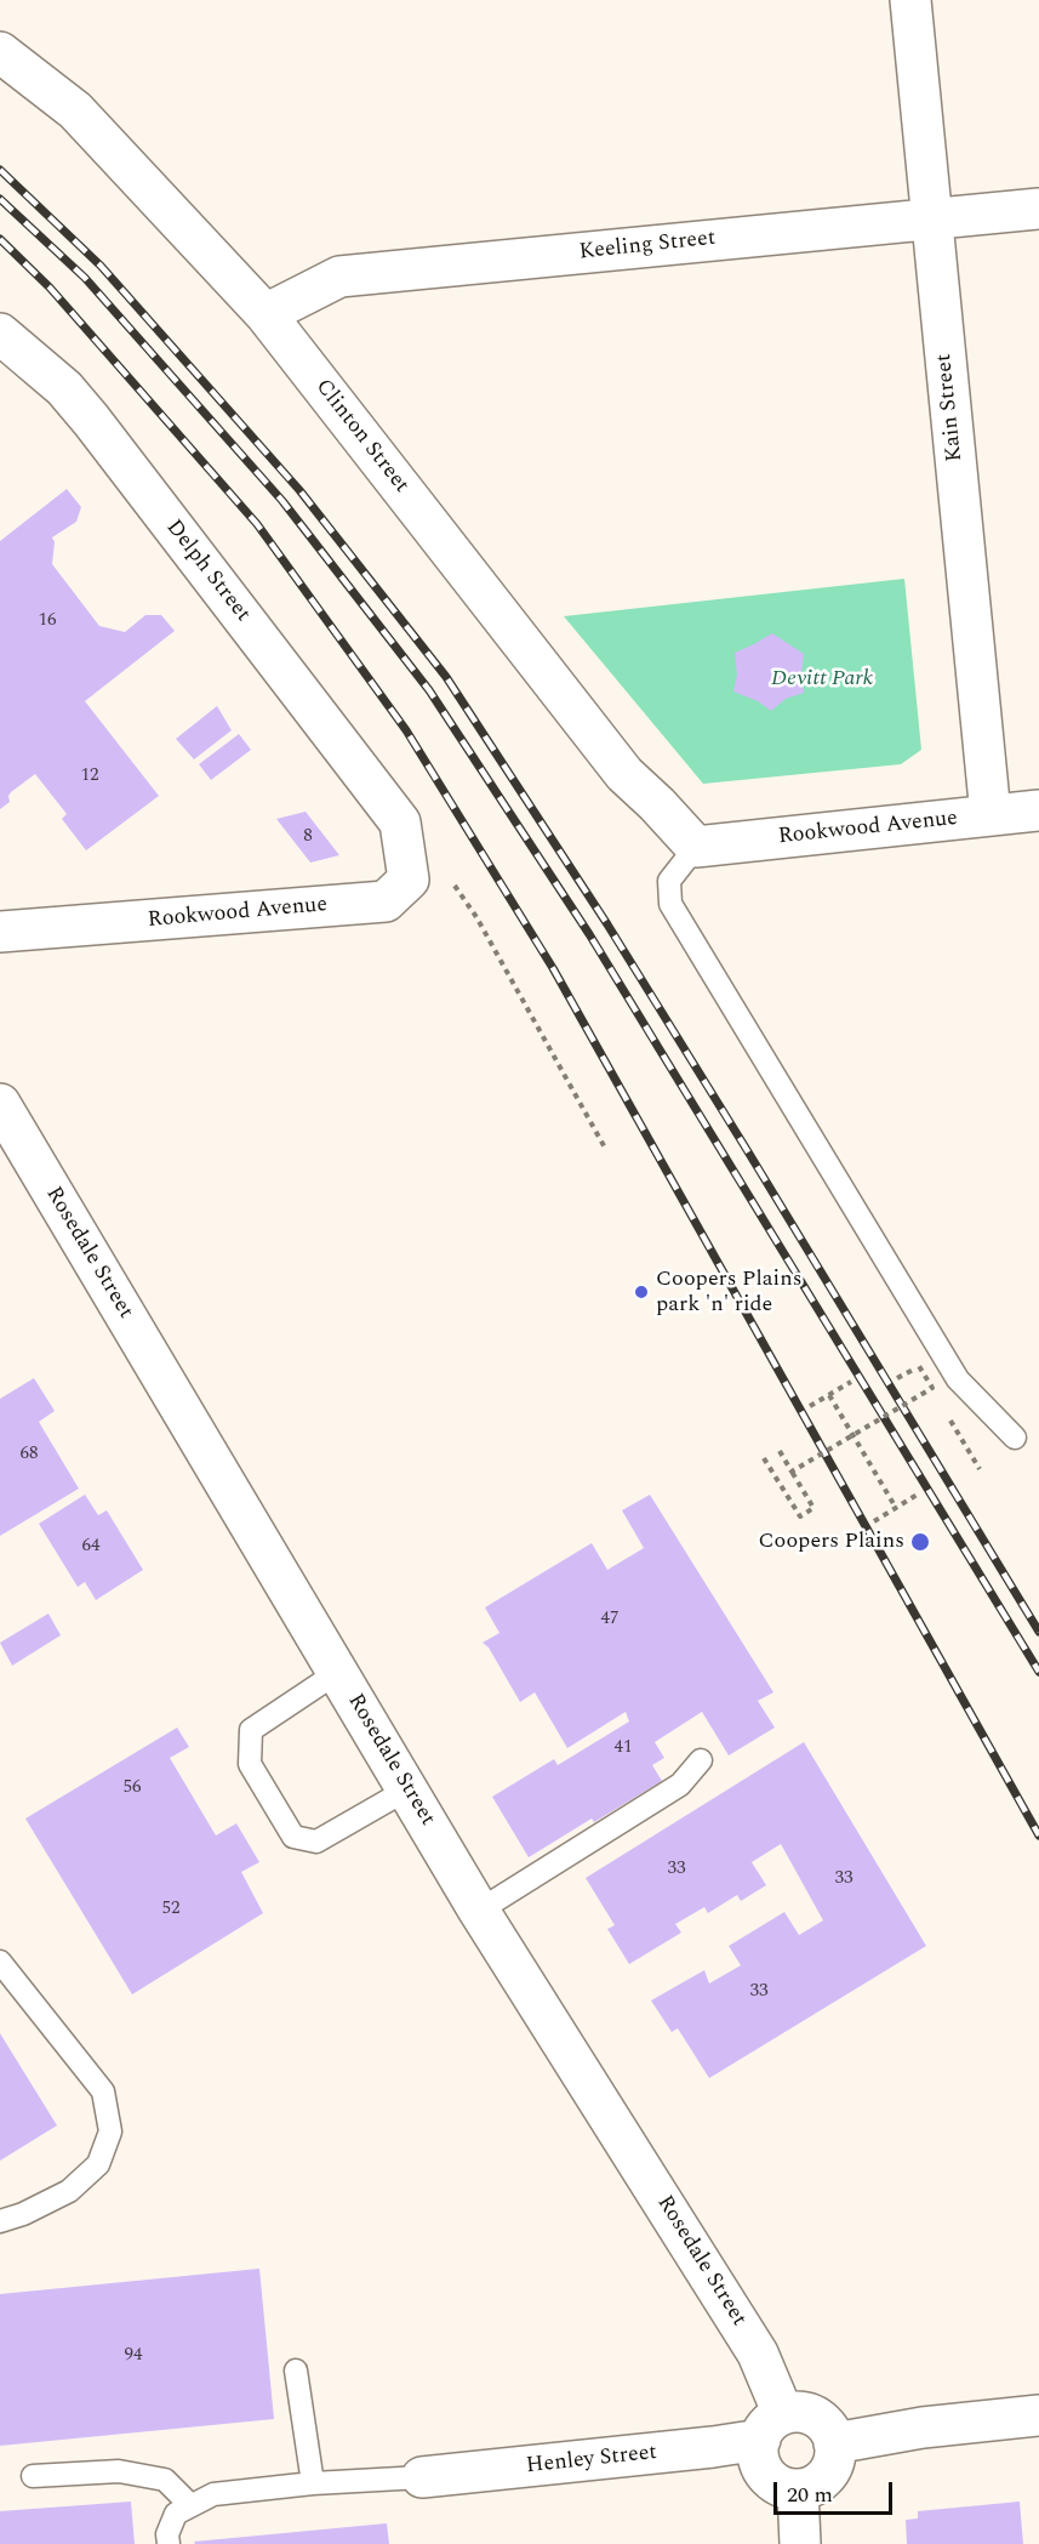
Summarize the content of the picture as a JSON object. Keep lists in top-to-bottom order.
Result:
{
  "streets": {
    "street": [
      "Keeling Street",
      "Kain Street",
      "Clinton Street",
      "Delph Street",
      "Rookwood Avenue",
      "Rosedale Street",
      "Henley Street"
    ]
  },
  "crossings": [
    ["Keeling Street", "Kain Street"],
    ["Keeling Street", "Clinton Street"],
    ["Kain Street", "Rookwood Avenue"],
    ["Clinton Street", "Rookwood Avenue"],
    ["Delph Street", "Rookwood Avenue"],
    ["Rosedale Street", "Henley Street"]
  ],
  "parks": ["Devitt Park"],
  "places": ["Coopers Plains park 'n' ride", "Coopers Plains"],
  "house_numbers": [
    "16",
    "12",
    "8",
    "68",
    "64",
    "47",
    "41",
    "56",
    "33",
    "33",
    "52",
    "33",
    "94"
  ],
  "scale_bar": "20 m"
}
